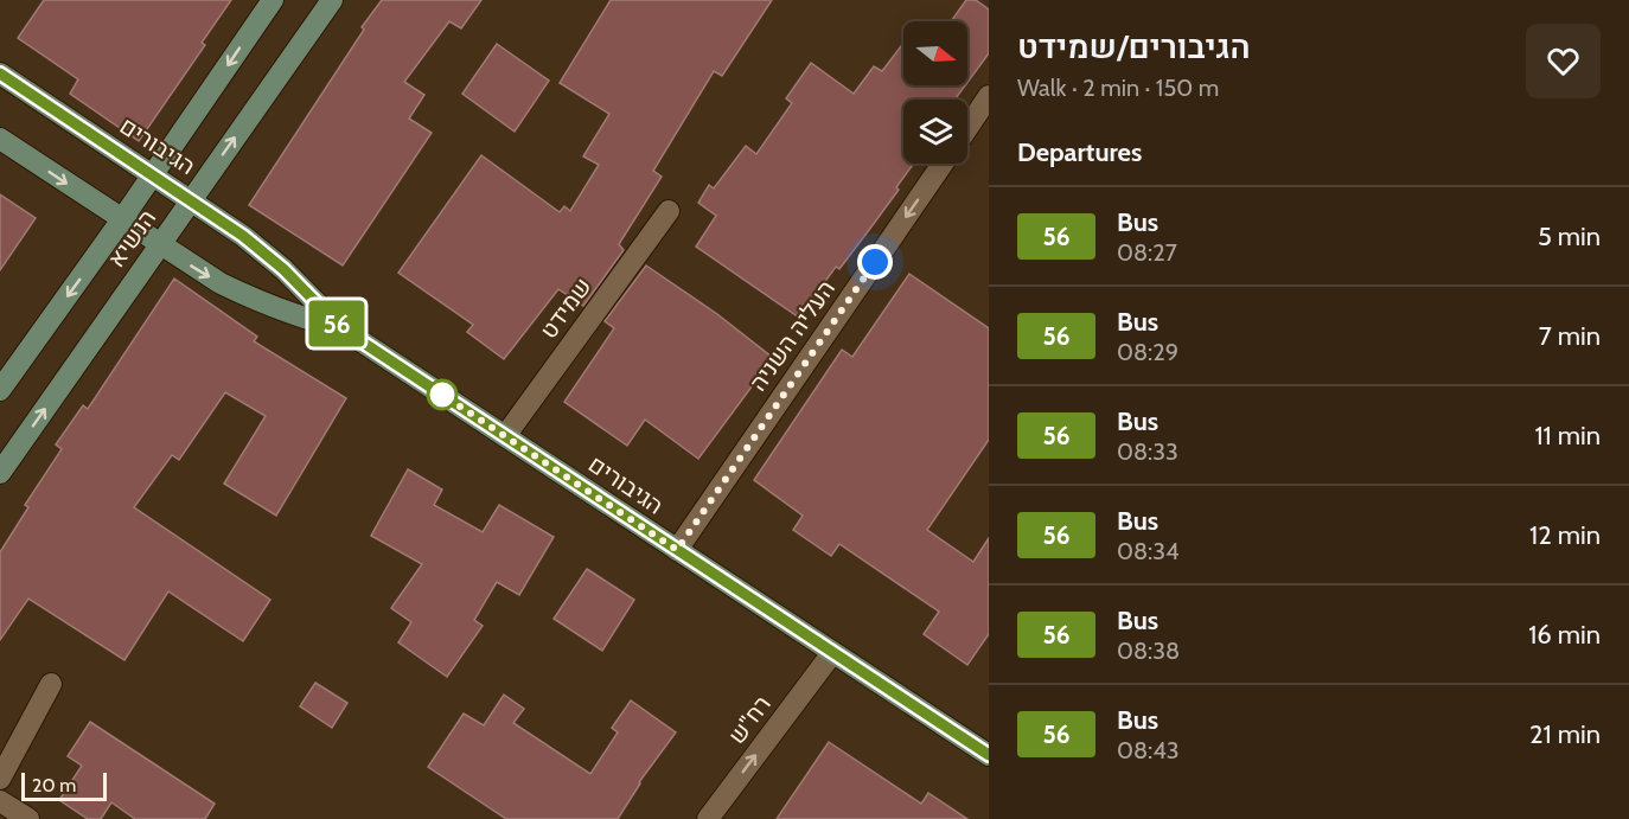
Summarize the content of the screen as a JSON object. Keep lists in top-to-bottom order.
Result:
{
  "streets": {
    "street": [
      "הגיבורים",
      "הנשיא",
      "שמידט",
      "העליה השניה",
      "רח\"ש"
    ]
  },
  "crossings": [
    ["הגיבורים", "הנשיא"],
    ["הגיבורים", "שמידט"],
    ["הגיבורים", "העליה השניה"],
    ["הגיבורים", "רח\"ש"]
  ],
  "one_way": ["העליה השניה", "רח\"ש"],
  "lines": ["bus line 56"],
  "scale_bar": "20 m",
  "north": "right",
  "page": {
    "on_map": "56",
    "heading": [
      ["הגיבורים/שמידט", "Walk · 2 min · 150 m"],
      "Departures"
    ],
    "list": [
      {
        "mark": "56",
        "name": "Bus",
        "note": "08:27",
        "value": "5 min"
      },
      {
        "mark": "56",
        "name": "Bus",
        "note": "08:29",
        "value": "7 min"
      },
      {
        "mark": "56",
        "name": "Bus",
        "note": "08:33",
        "value": "11 min"
      },
      {
        "mark": "56",
        "name": "Bus",
        "note": "08:34",
        "value": "12 min"
      },
      {
        "mark": "56",
        "name": "Bus",
        "note": "08:38",
        "value": "16 min"
      },
      {
        "mark": "56",
        "name": "Bus",
        "note": "08:43",
        "value": "21 min"
      }
    ],
    "scale": "20 m"
  }
}
